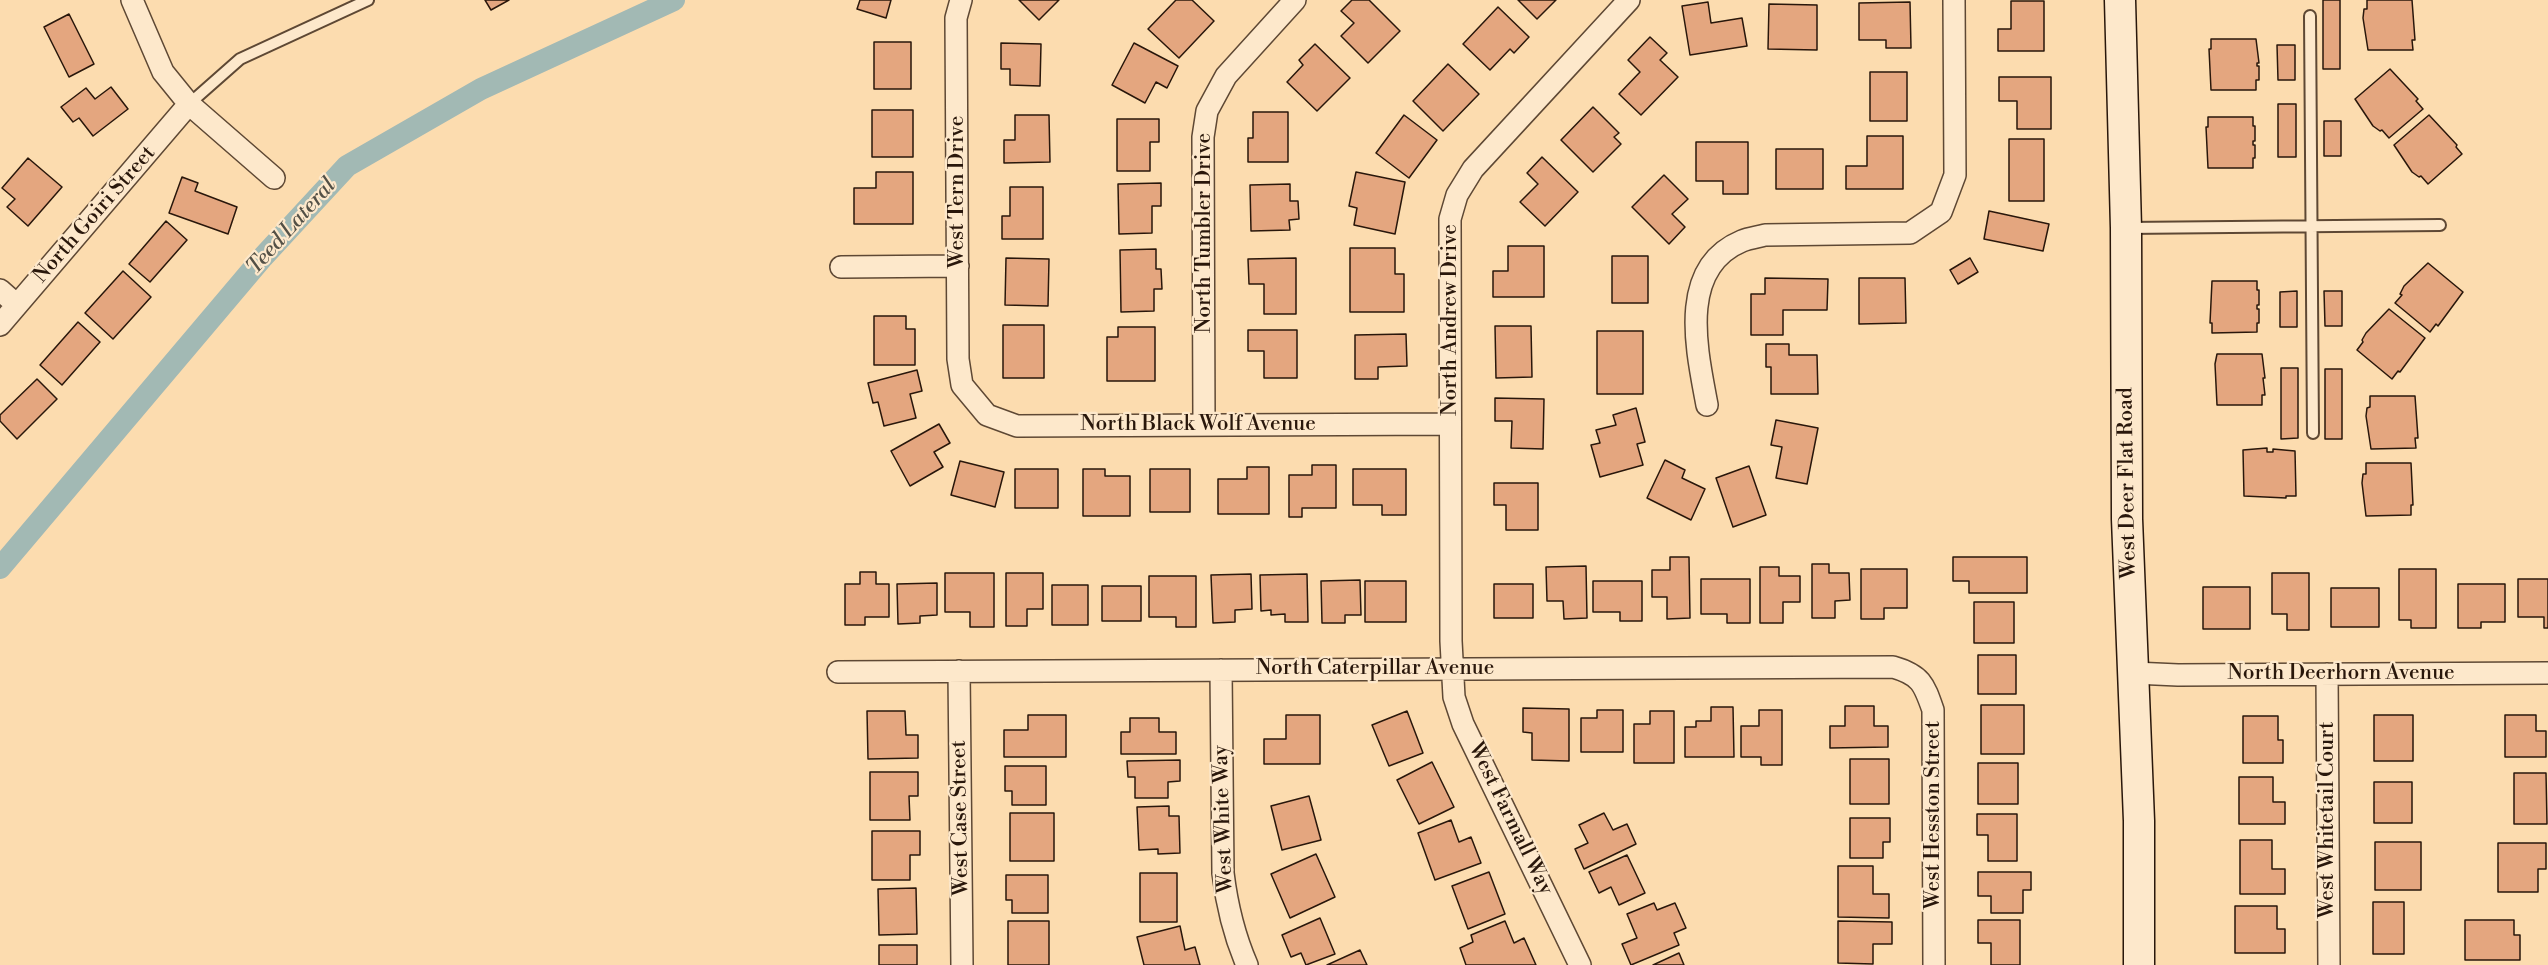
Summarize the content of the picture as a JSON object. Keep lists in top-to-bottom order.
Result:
{
  "streets": {
    "main road": ["West Deer Flat Road"],
    "street": [
      "West Tern Drive",
      "North Goiri Street",
      "North Tumbler Drive",
      "North Andrew Drive",
      "North Black Wolf Avenue",
      "North Caterpillar Avenue",
      "North Deerhorn Avenue",
      "West Hesston Street",
      "West Case Street",
      "West White Way",
      "West Farmall Way",
      "West Whitetail Court"
    ]
  },
  "crossings": [
    ["West Tern Drive", "North Black Wolf Avenue"],
    ["North Tumbler Drive", "North Black Wolf Avenue"],
    ["North Andrew Drive", "North Black Wolf Avenue"],
    ["North Andrew Drive", "North Caterpillar Avenue"],
    ["North Andrew Drive", "West Farmall Way"],
    ["West Deer Flat Road", "North Deerhorn Avenue"],
    ["North Caterpillar Avenue", "West Hesston Street"],
    ["North Caterpillar Avenue", "West Case Street"],
    ["North Caterpillar Avenue", "West White Way"],
    ["North Caterpillar Avenue", "West Farmall Way"],
    ["North Deerhorn Avenue", "West Whitetail Court"]
  ],
  "water": ["Teed Lateral"]
}
